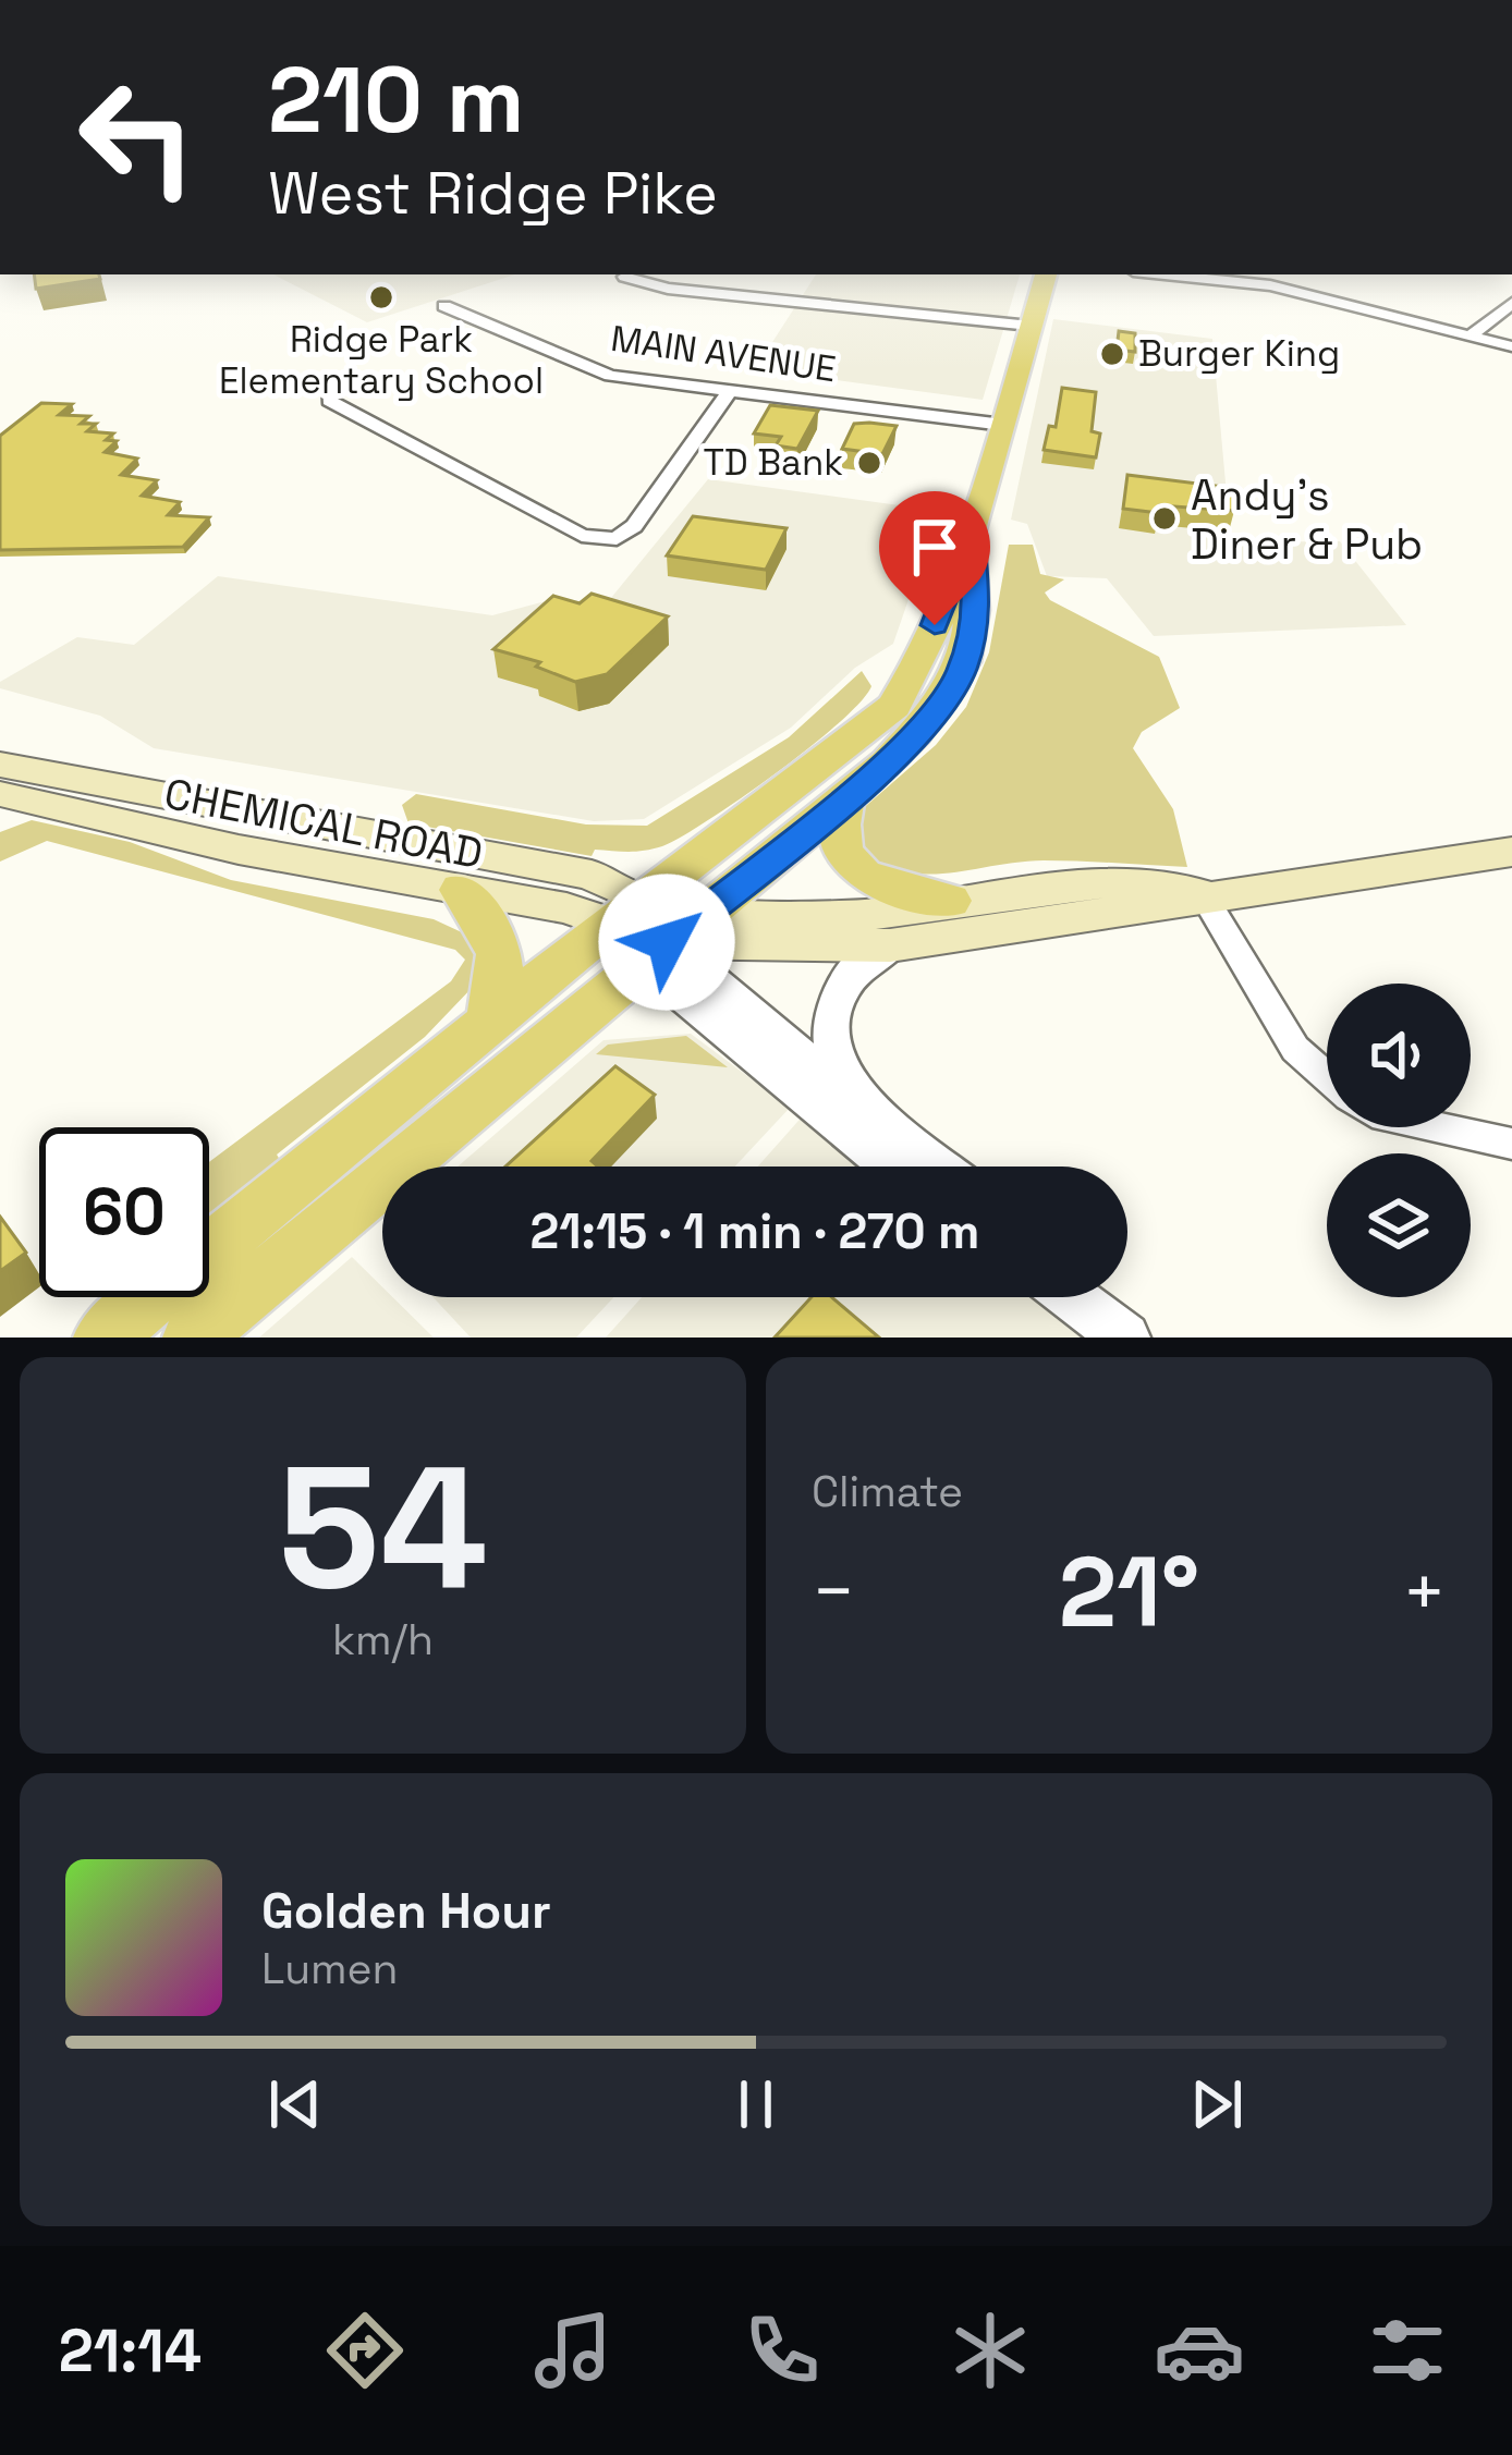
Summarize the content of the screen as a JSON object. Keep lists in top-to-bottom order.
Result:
{
  "streets": {
    "main road": ["CHEMICAL ROAD"],
    "street": ["MAIN AVENUE"]
  },
  "places": [
    "Ridge Park Elementary School",
    "Burger King",
    "TD Bank",
    "Andy's Diner & Pub"
  ],
  "page": {
    "turn": ["210 m", "West Ridge Pike"],
    "limit": "60",
    "trip": "21:15 · 1 min · 270 m",
    "tile": [
      ["54", "km/h"],
      "Climate"
    ],
    "heat": ["−", "21°", "+"],
    "song": ["Golden Hour", "Lumen"],
    "tabs": "21:14"
  }
}
